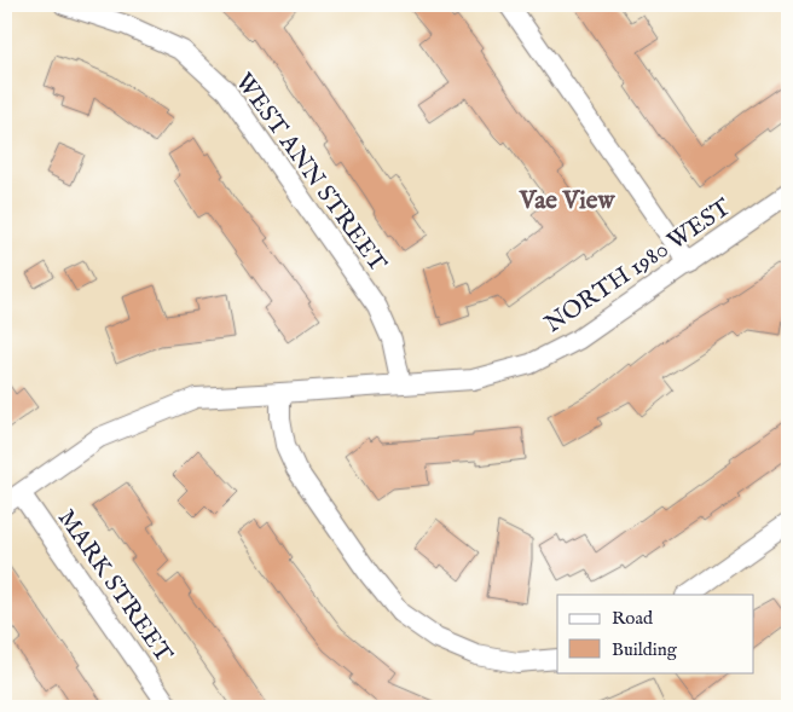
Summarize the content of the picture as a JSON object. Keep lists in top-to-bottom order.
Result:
{
  "streets": {
    "street": ["WEST ANN STREET", "NORTH 1980 WEST", "MARK STREET"]
  },
  "crossings": [
    ["WEST ANN STREET", "NORTH 1980 WEST"],
    ["NORTH 1980 WEST", "MARK STREET"]
  ],
  "districts": ["Vae View"],
  "legend": ["Road", "Building"]
}
